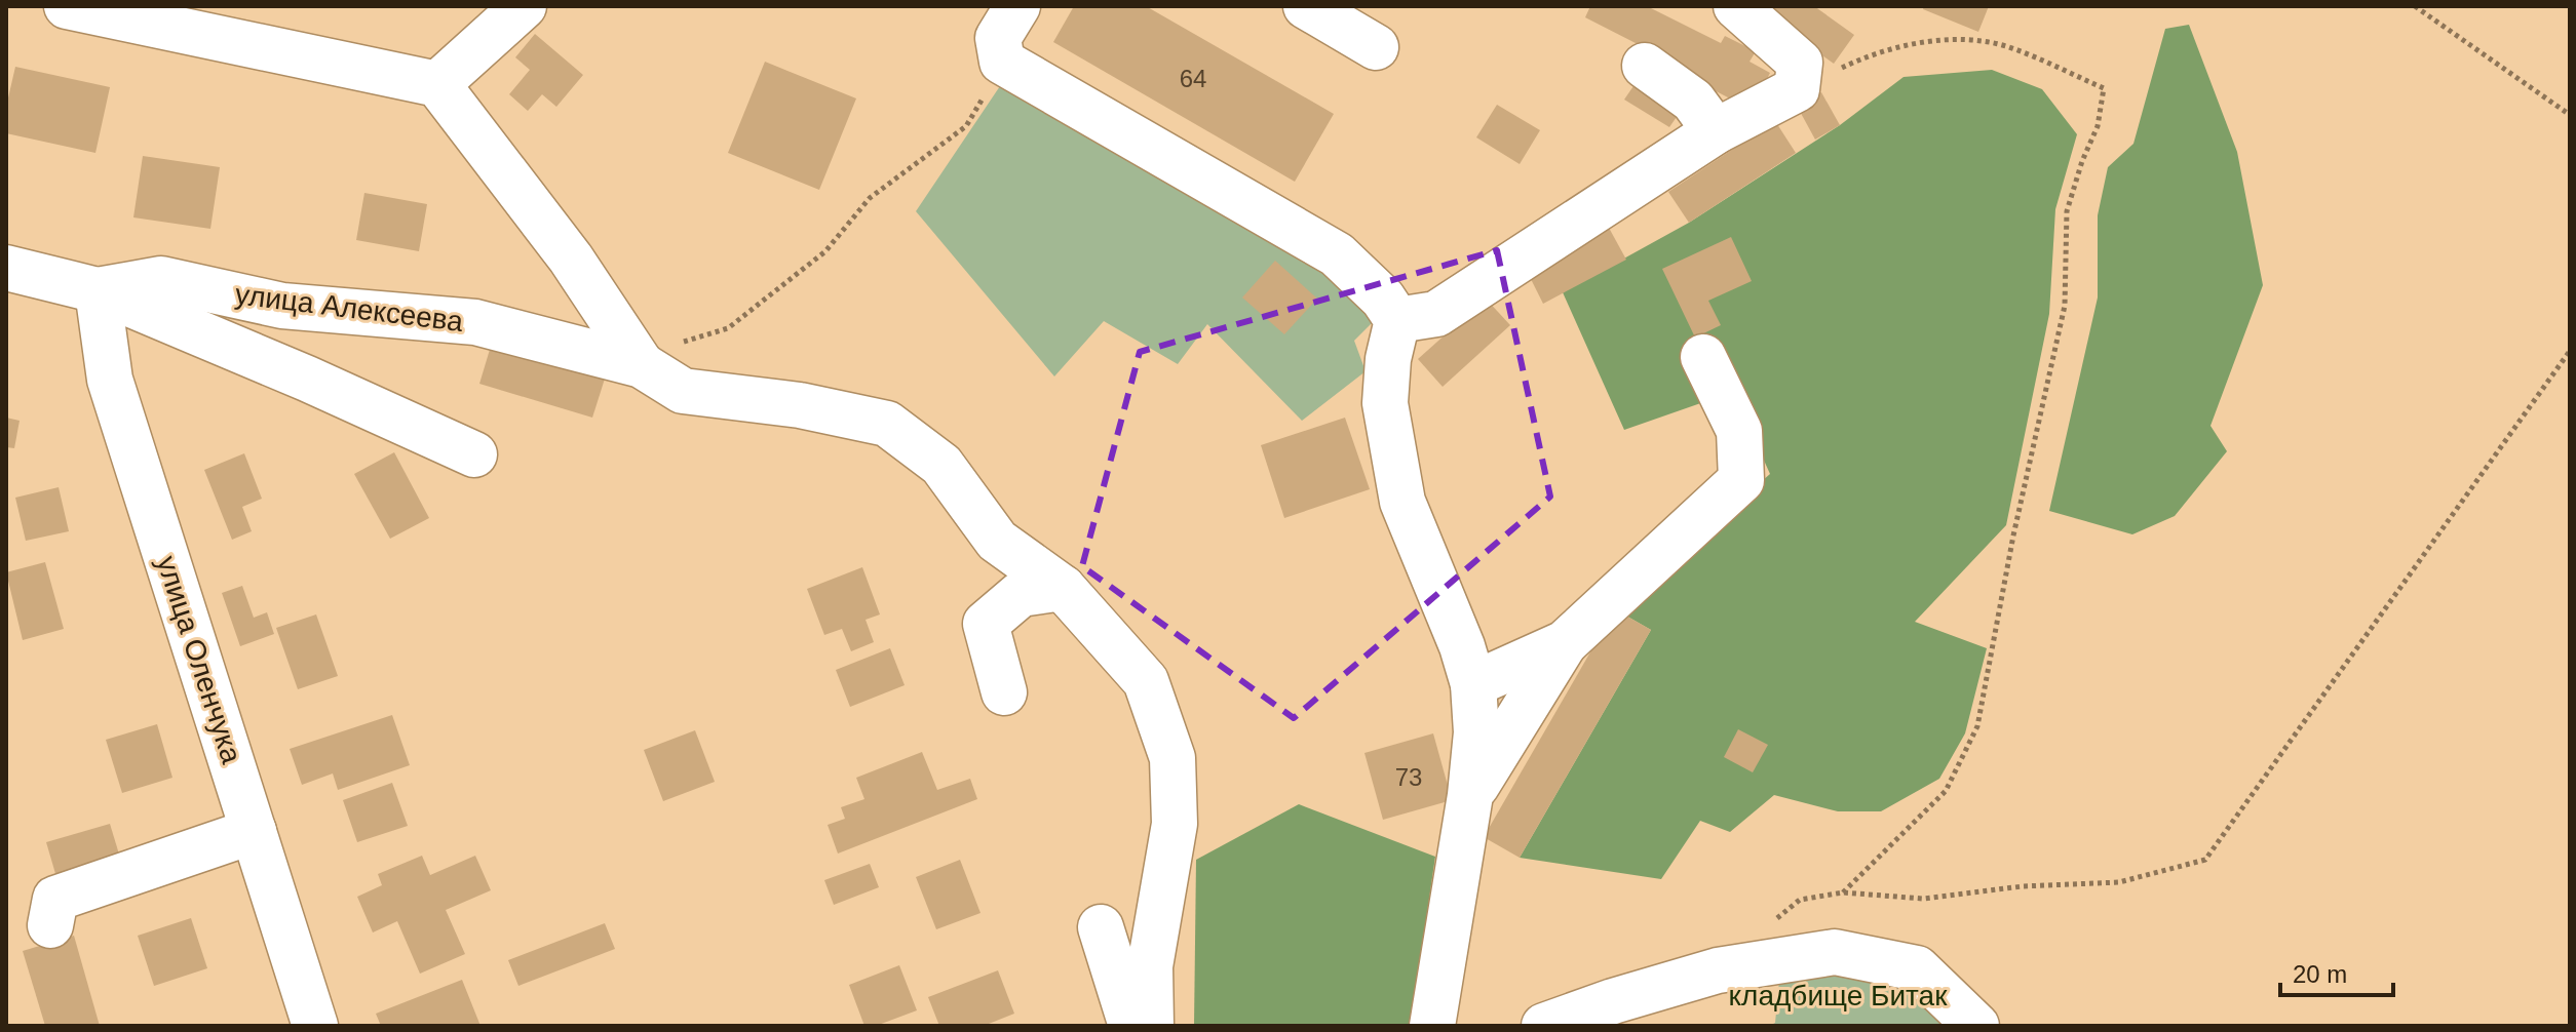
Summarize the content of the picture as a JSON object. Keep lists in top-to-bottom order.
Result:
{
  "streets": {
    "street": ["улица Алексеева", "улица Оленчука"]
  },
  "crossings": [
    ["улица Алексеева", "улица Оленчука"]
  ],
  "parks": ["кладбище Битак"],
  "house_numbers": ["64", "73"],
  "scale_bar": "20 m"
}
